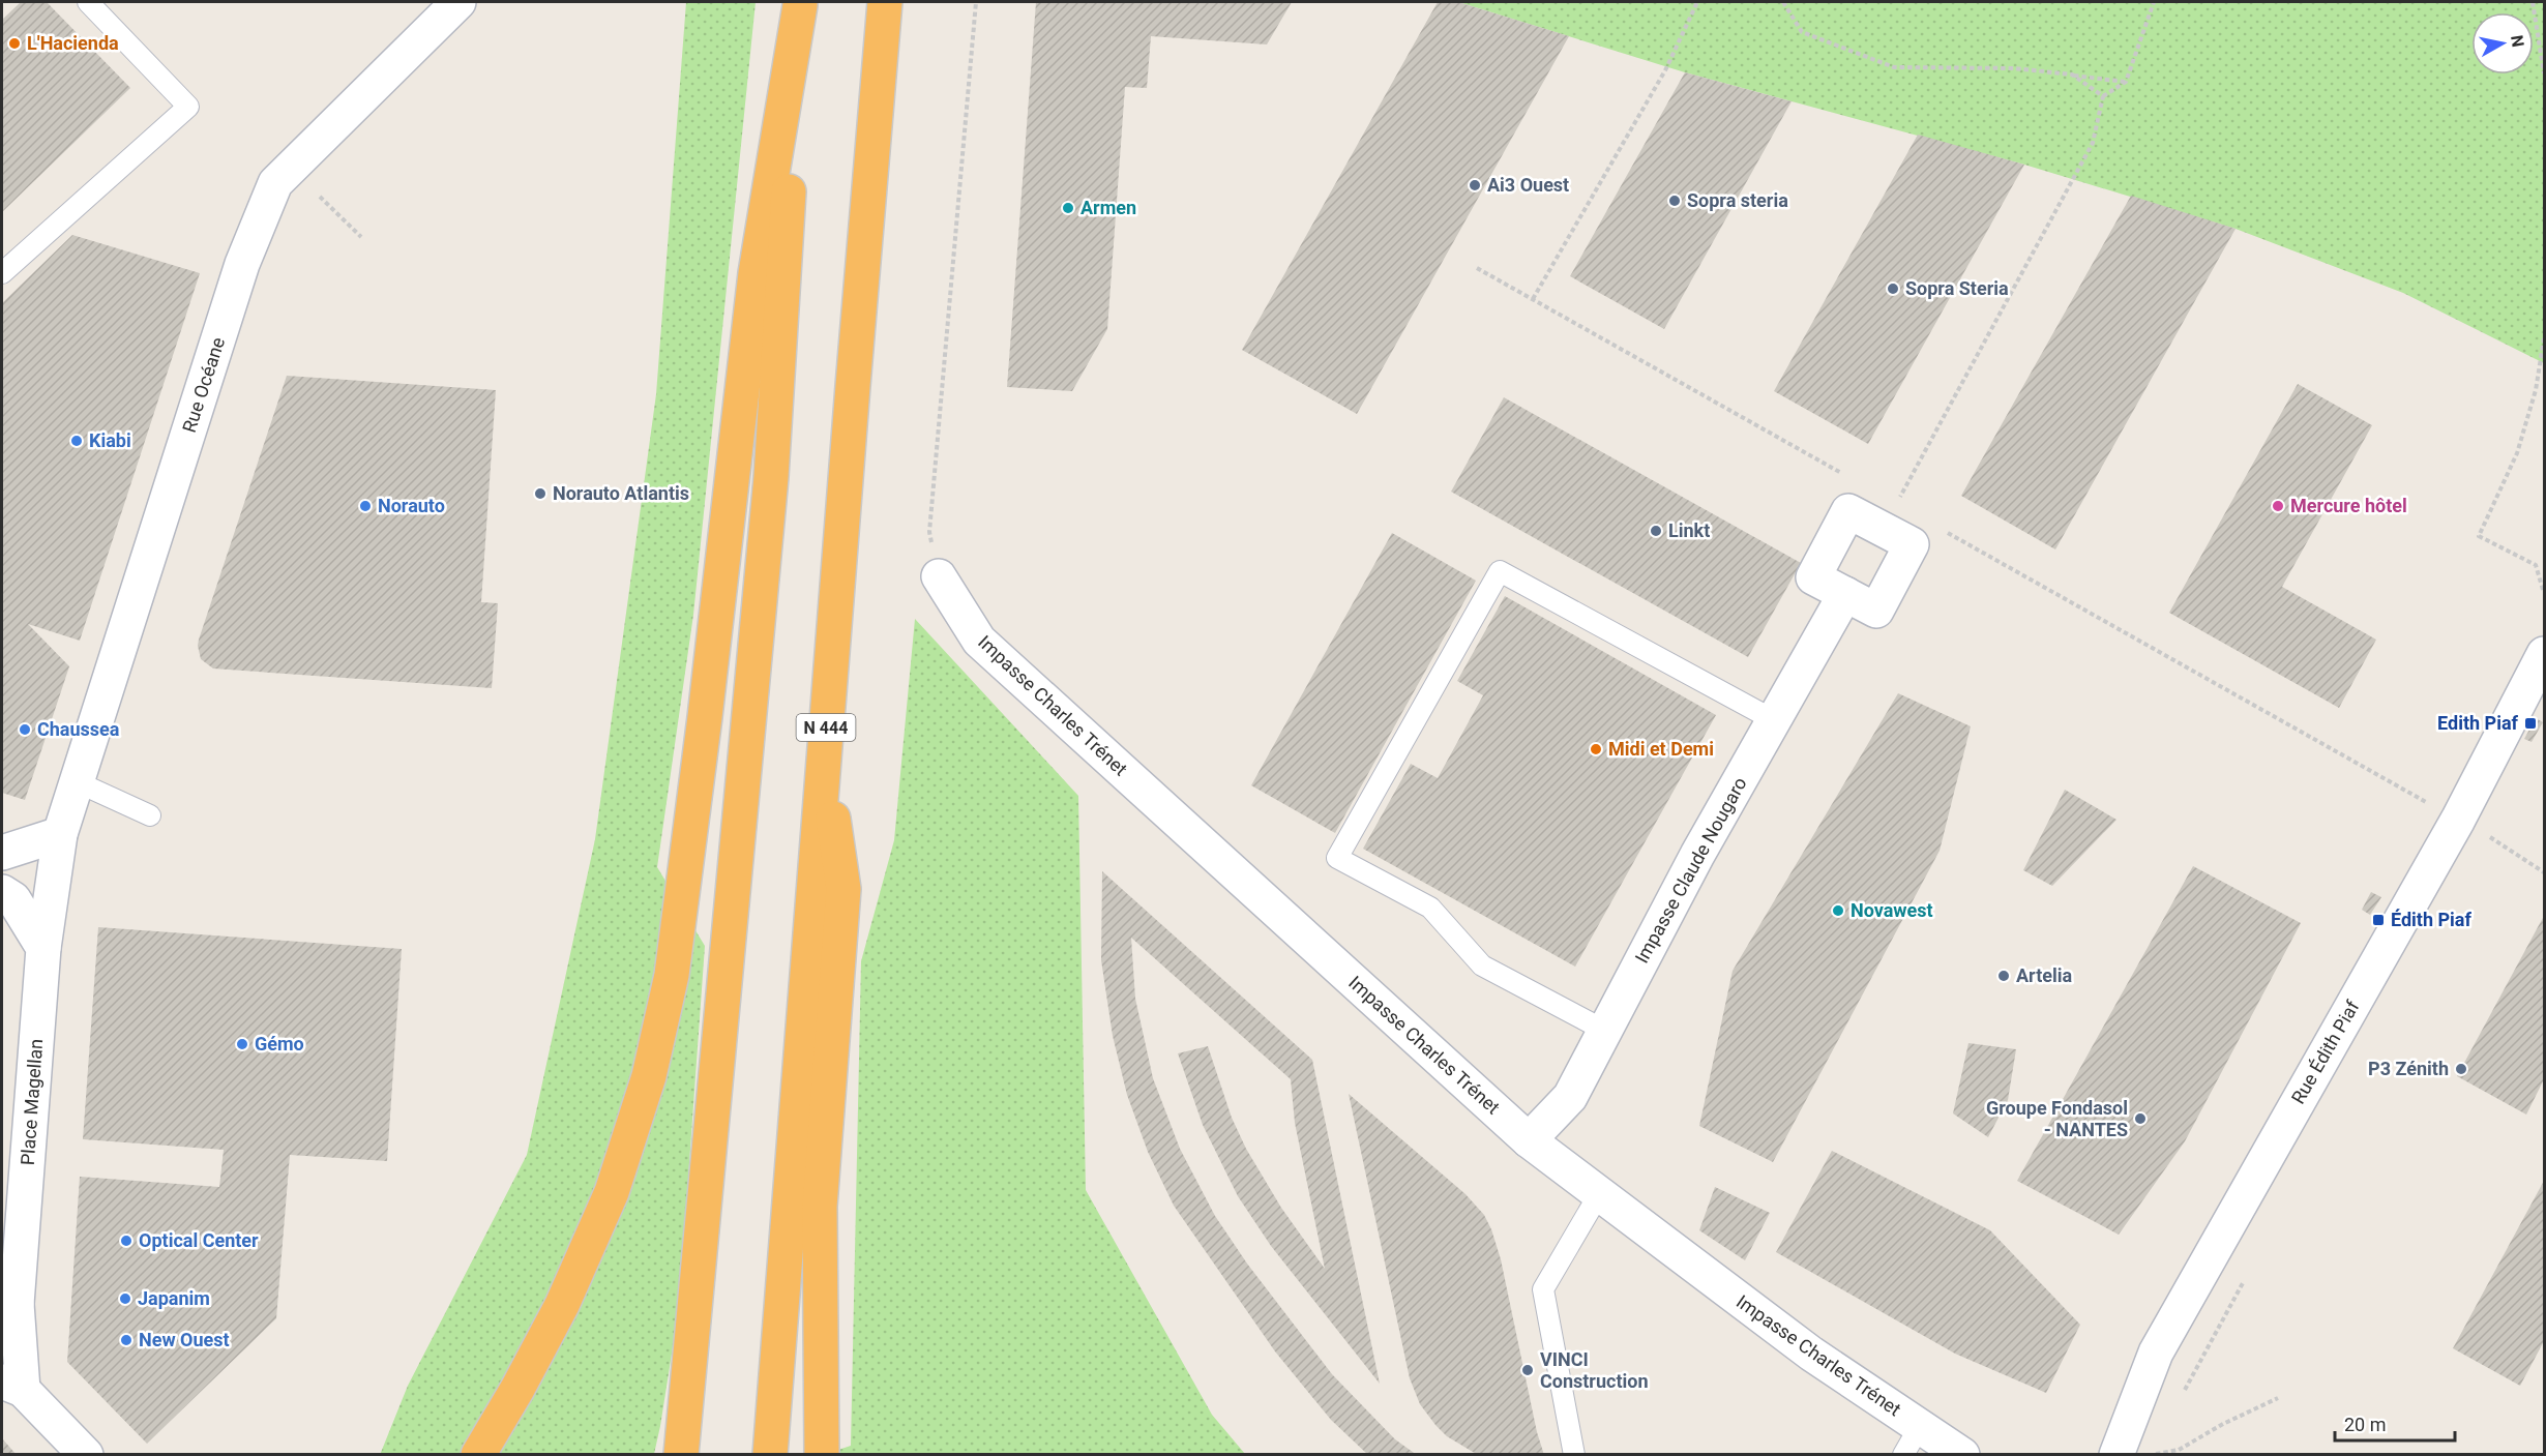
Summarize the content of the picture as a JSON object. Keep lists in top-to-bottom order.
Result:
{
  "streets": {
    "highway": ["N 444"],
    "street": [
      "Rue Océane",
      "Impasse Charles Trénet",
      "Impasse Claude Nougaro",
      "Rue Édith Piaf",
      "Place Magellan"
    ]
  },
  "crossings": [
    ["Rue Océane", "Place Magellan"],
    ["Impasse Charles Trénet", "Impasse Claude Nougaro"]
  ],
  "places": {
    "other": [
      "L'Hacienda",
      "Ai3 Ouest",
      "Sopra steria",
      "Armen",
      "Sopra Steria",
      "Kiabi",
      "Norauto Atlantis",
      "Norauto",
      "Mercure hôtel",
      "Linkt",
      "Chaussea",
      "Midi et Demi",
      "Novawest",
      "Artelia",
      "Gémo",
      "P3 Zénith",
      "Groupe Fondasol - NANTES",
      "Optical Center",
      "Japanim",
      "New Ouest",
      "VINCI Construction"
    ],
    "transit": ["Edith Piaf", "Édith Piaf"]
  },
  "scale_bar": "20 m",
  "north": "right"
}
